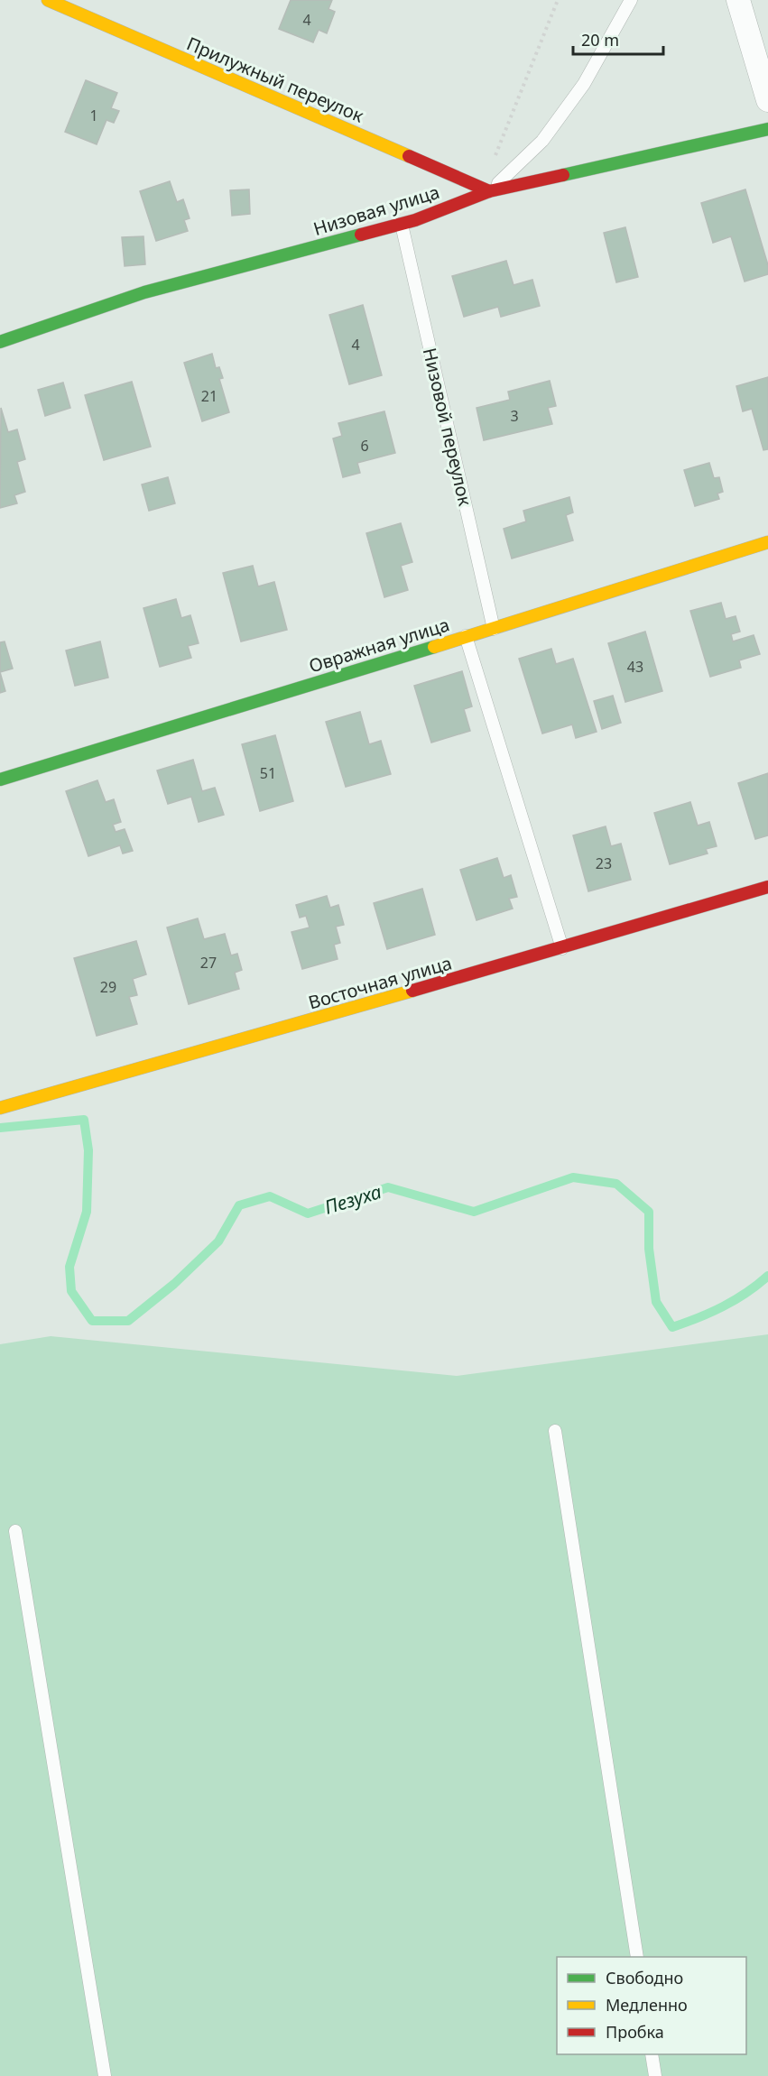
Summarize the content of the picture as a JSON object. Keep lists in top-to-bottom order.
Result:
{
  "streets": {
    "street": [
      "Прилужный переулок",
      "Низовая улица",
      "Овражная улица",
      "Восточная улица"
    ],
    "lane": ["Низовой переулок"]
  },
  "crossings": [
    ["Прилужный переулок", "Низовая улица"],
    ["Низовая улица", "Низовой переулок"],
    ["Низовой переулок", "Овражная улица"]
  ],
  "water": ["Пезуха"],
  "house_numbers": [
    "4",
    "1",
    "4",
    "21",
    "3",
    "6",
    "43",
    "51",
    "23",
    "27",
    "29"
  ],
  "legend": ["Свободно", "Медленно", "Пробка"],
  "scale_bar": "20 m"
}
